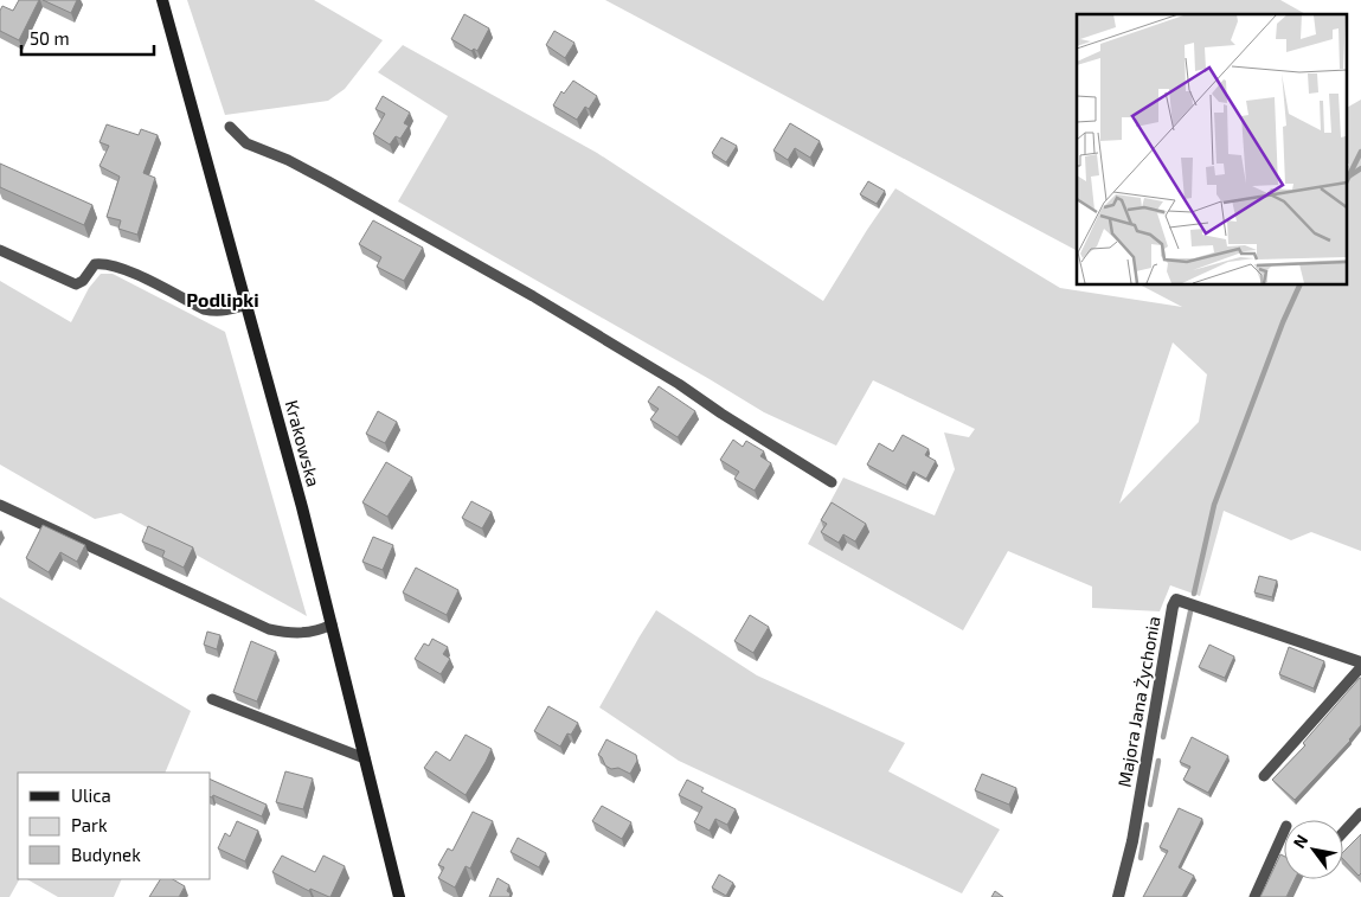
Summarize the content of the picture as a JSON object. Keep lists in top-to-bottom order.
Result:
{
  "streets": {
    "main road": ["Krakowska"],
    "street": ["Majora Jana Żychonia"]
  },
  "districts": ["Podlipki"],
  "legend": ["Ulica", "Park", "Budynek"],
  "scale_bar": "50 m",
  "north": "top left"
}
